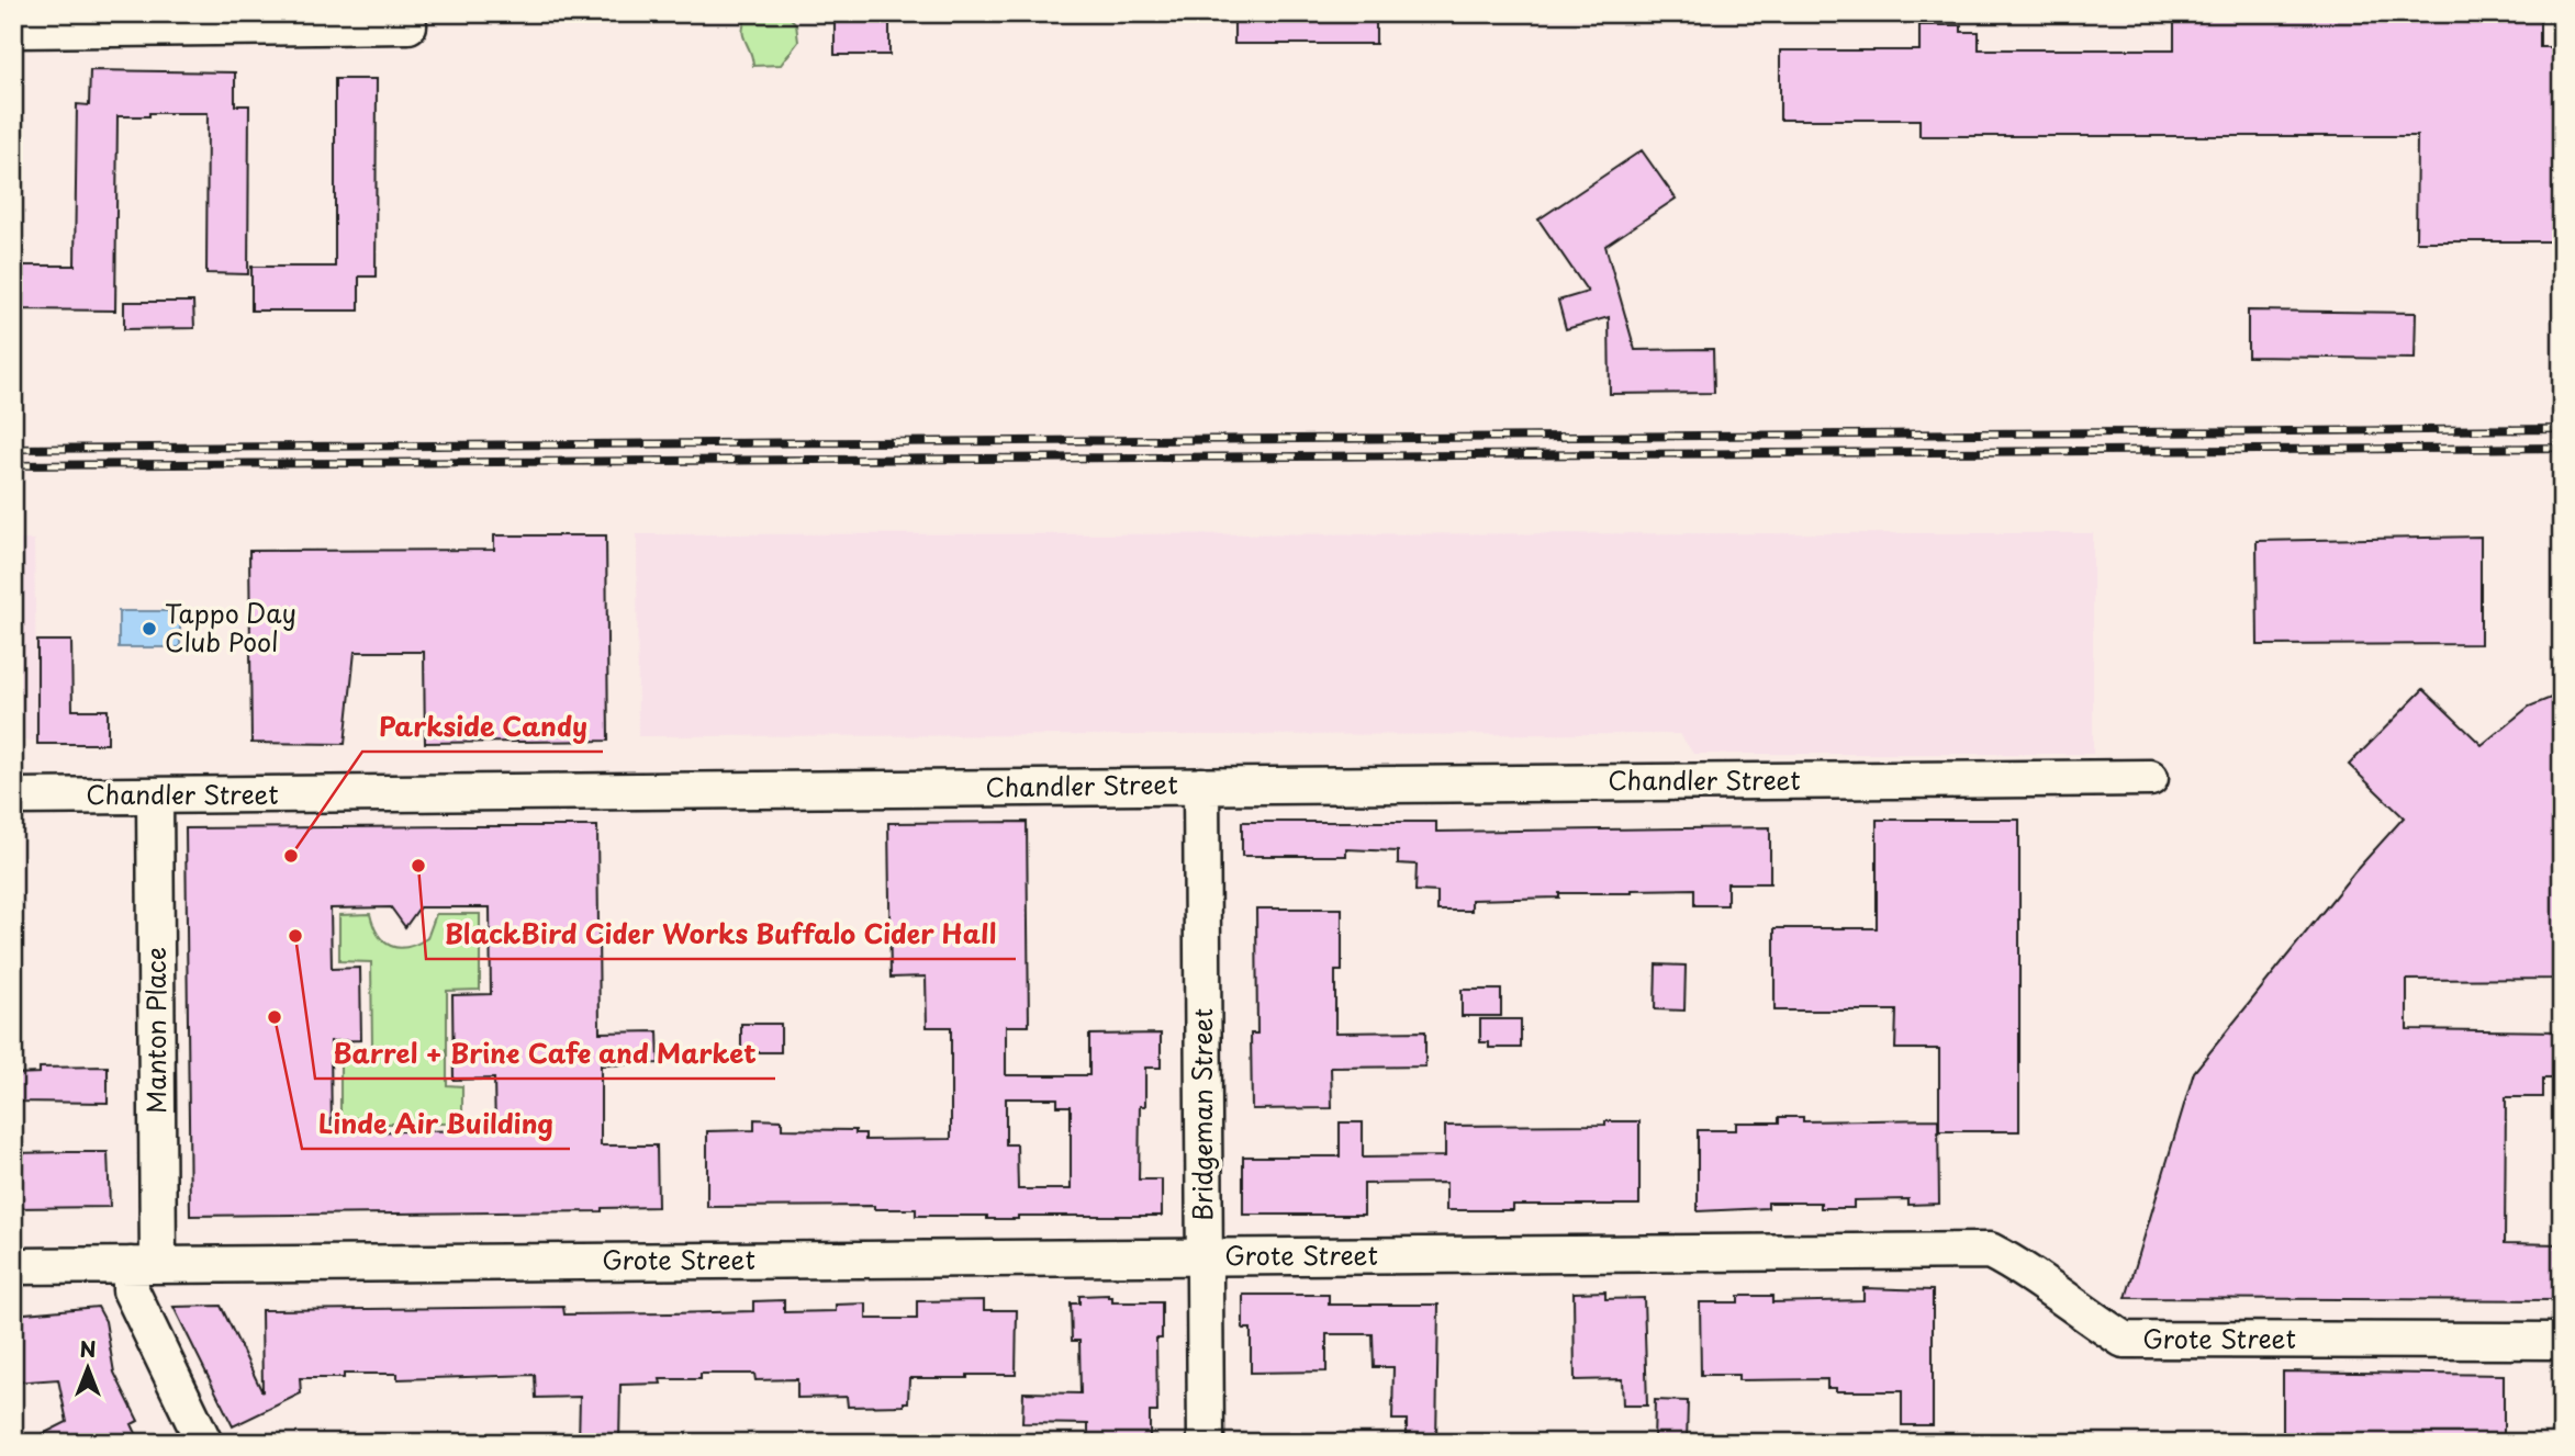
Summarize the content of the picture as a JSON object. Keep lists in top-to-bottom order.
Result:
{
  "streets": {
    "street": [
      "Chandler Street",
      "Manton Place",
      "Bridgeman Street",
      "Grote Street"
    ]
  },
  "crossings": [
    ["Chandler Street", "Manton Place"],
    ["Chandler Street", "Bridgeman Street"],
    ["Manton Place", "Grote Street"],
    ["Bridgeman Street", "Grote Street"]
  ],
  "places": [
    "Tappo Day Club Pool",
    "Parkside Candy",
    "BlackBird Cider Works Buffalo Cider Hall",
    "Barrel + Brine Cafe and Market",
    "Linde Air Building"
  ],
  "north": "top"
}
